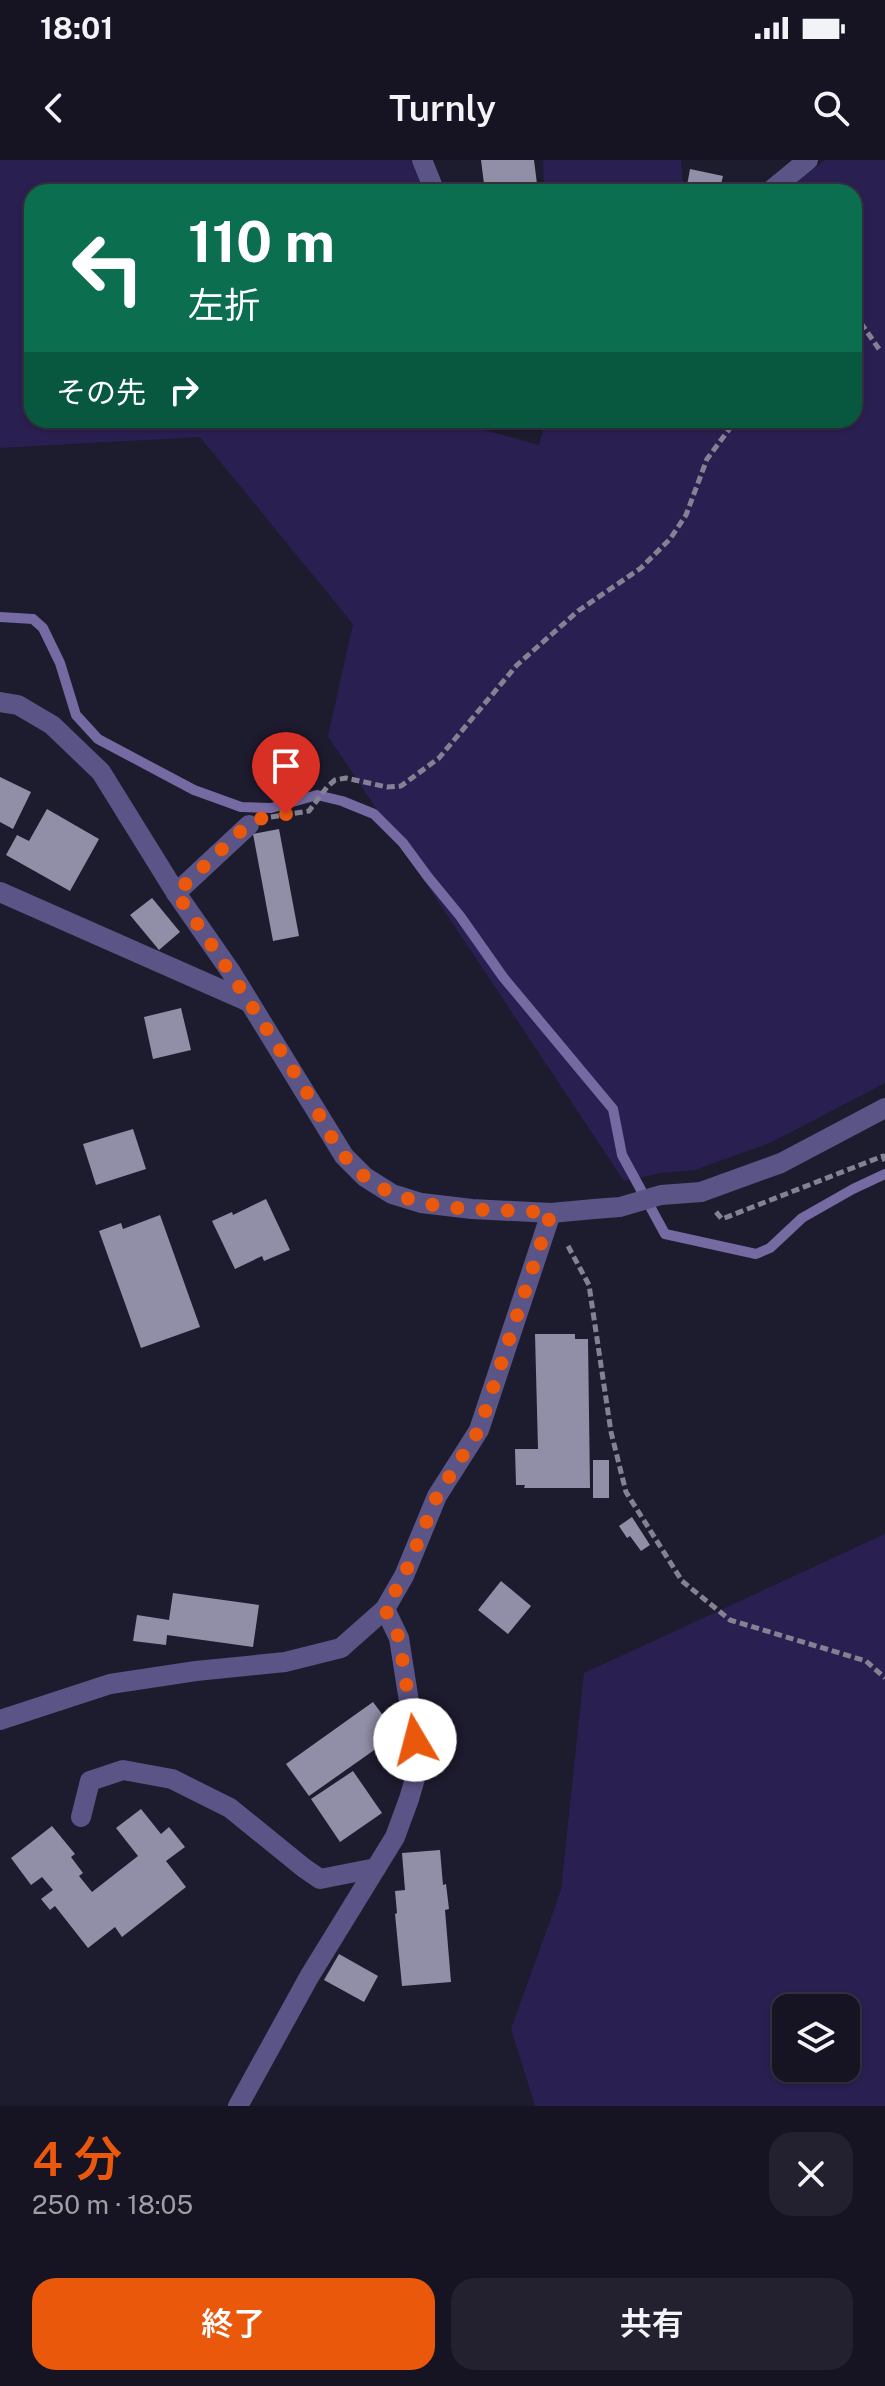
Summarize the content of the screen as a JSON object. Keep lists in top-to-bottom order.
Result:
{
  "page": {
    "status": "18:01",
    "header": "Turnly",
    "turn": ["110 m", "左折"],
    "then": "その先",
    "heading": ["4 分", "250 m · 18:05"],
    "buttons": ["終了", "共有"]
  }
}
